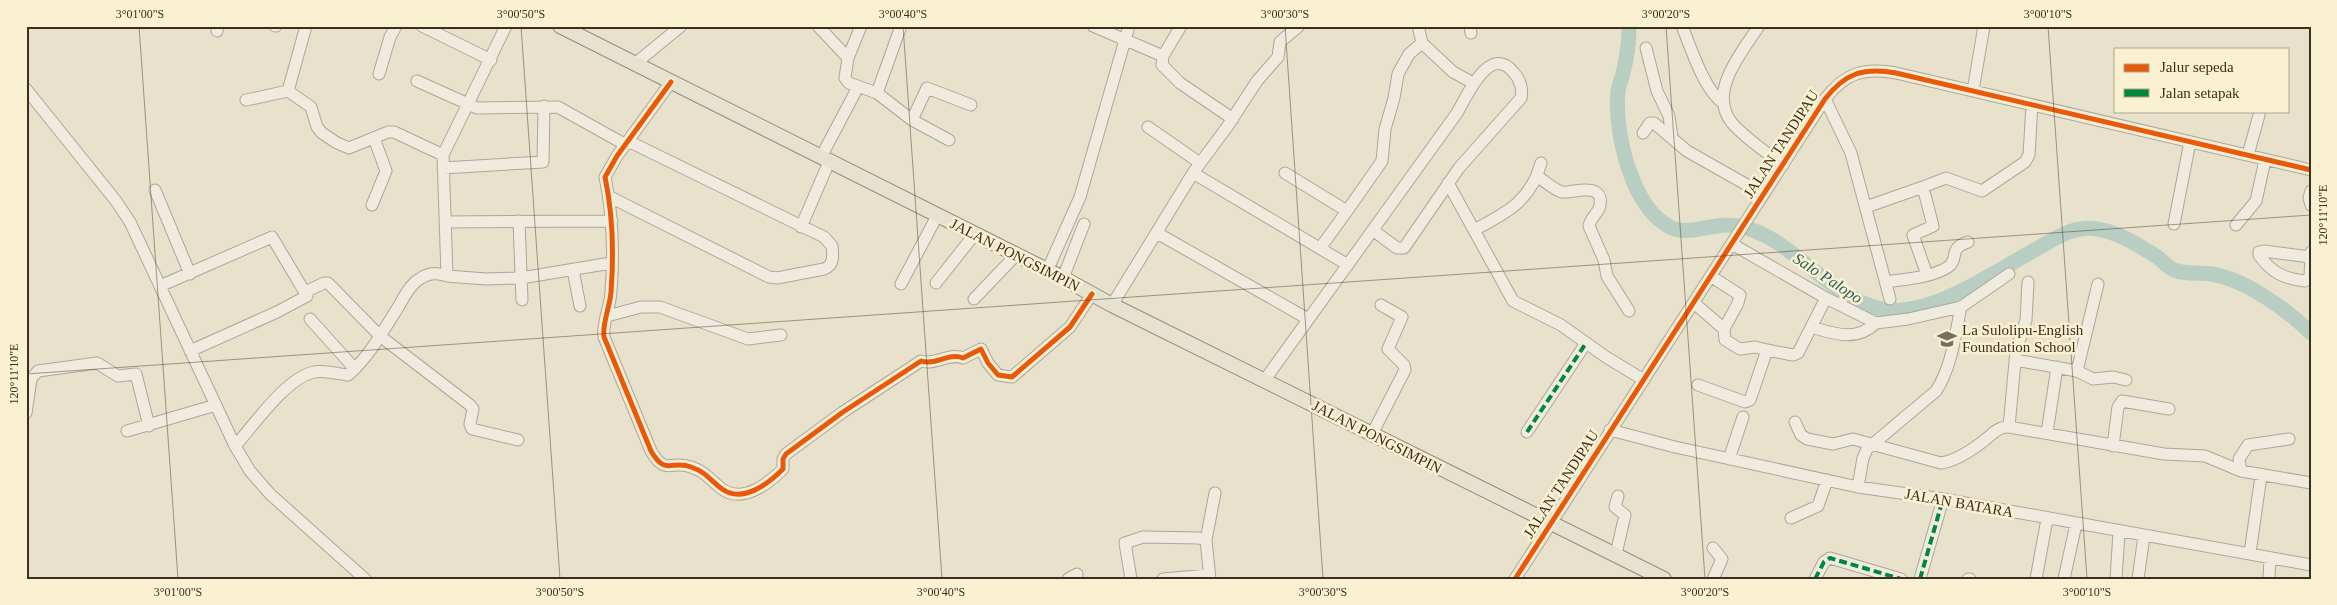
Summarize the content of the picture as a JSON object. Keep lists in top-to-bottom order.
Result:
{
  "streets": {
    "main road": ["JALAN PONGSIMPIN"],
    "street": ["JALAN TANDIPAU", "JALAN BATARA"]
  },
  "crossings": [
    ["JALAN TANDIPAU", "JALAN PONGSIMPIN"],
    ["JALAN TANDIPAU", "JALAN BATARA"]
  ],
  "water": ["Salo Palopo"],
  "places": {
    "school or university": ["La Sulolipu-English Foundation School"]
  },
  "legend": ["Jalur sepeda", "Jalan setapak"],
  "coordinates": [
    "3°01'00\"S",
    "3°00'50\"S",
    "3°00'40\"S",
    "3°00'30\"S",
    "3°00'20\"S",
    "3°00'10\"S",
    "120°11'10\"E"
  ]
}
